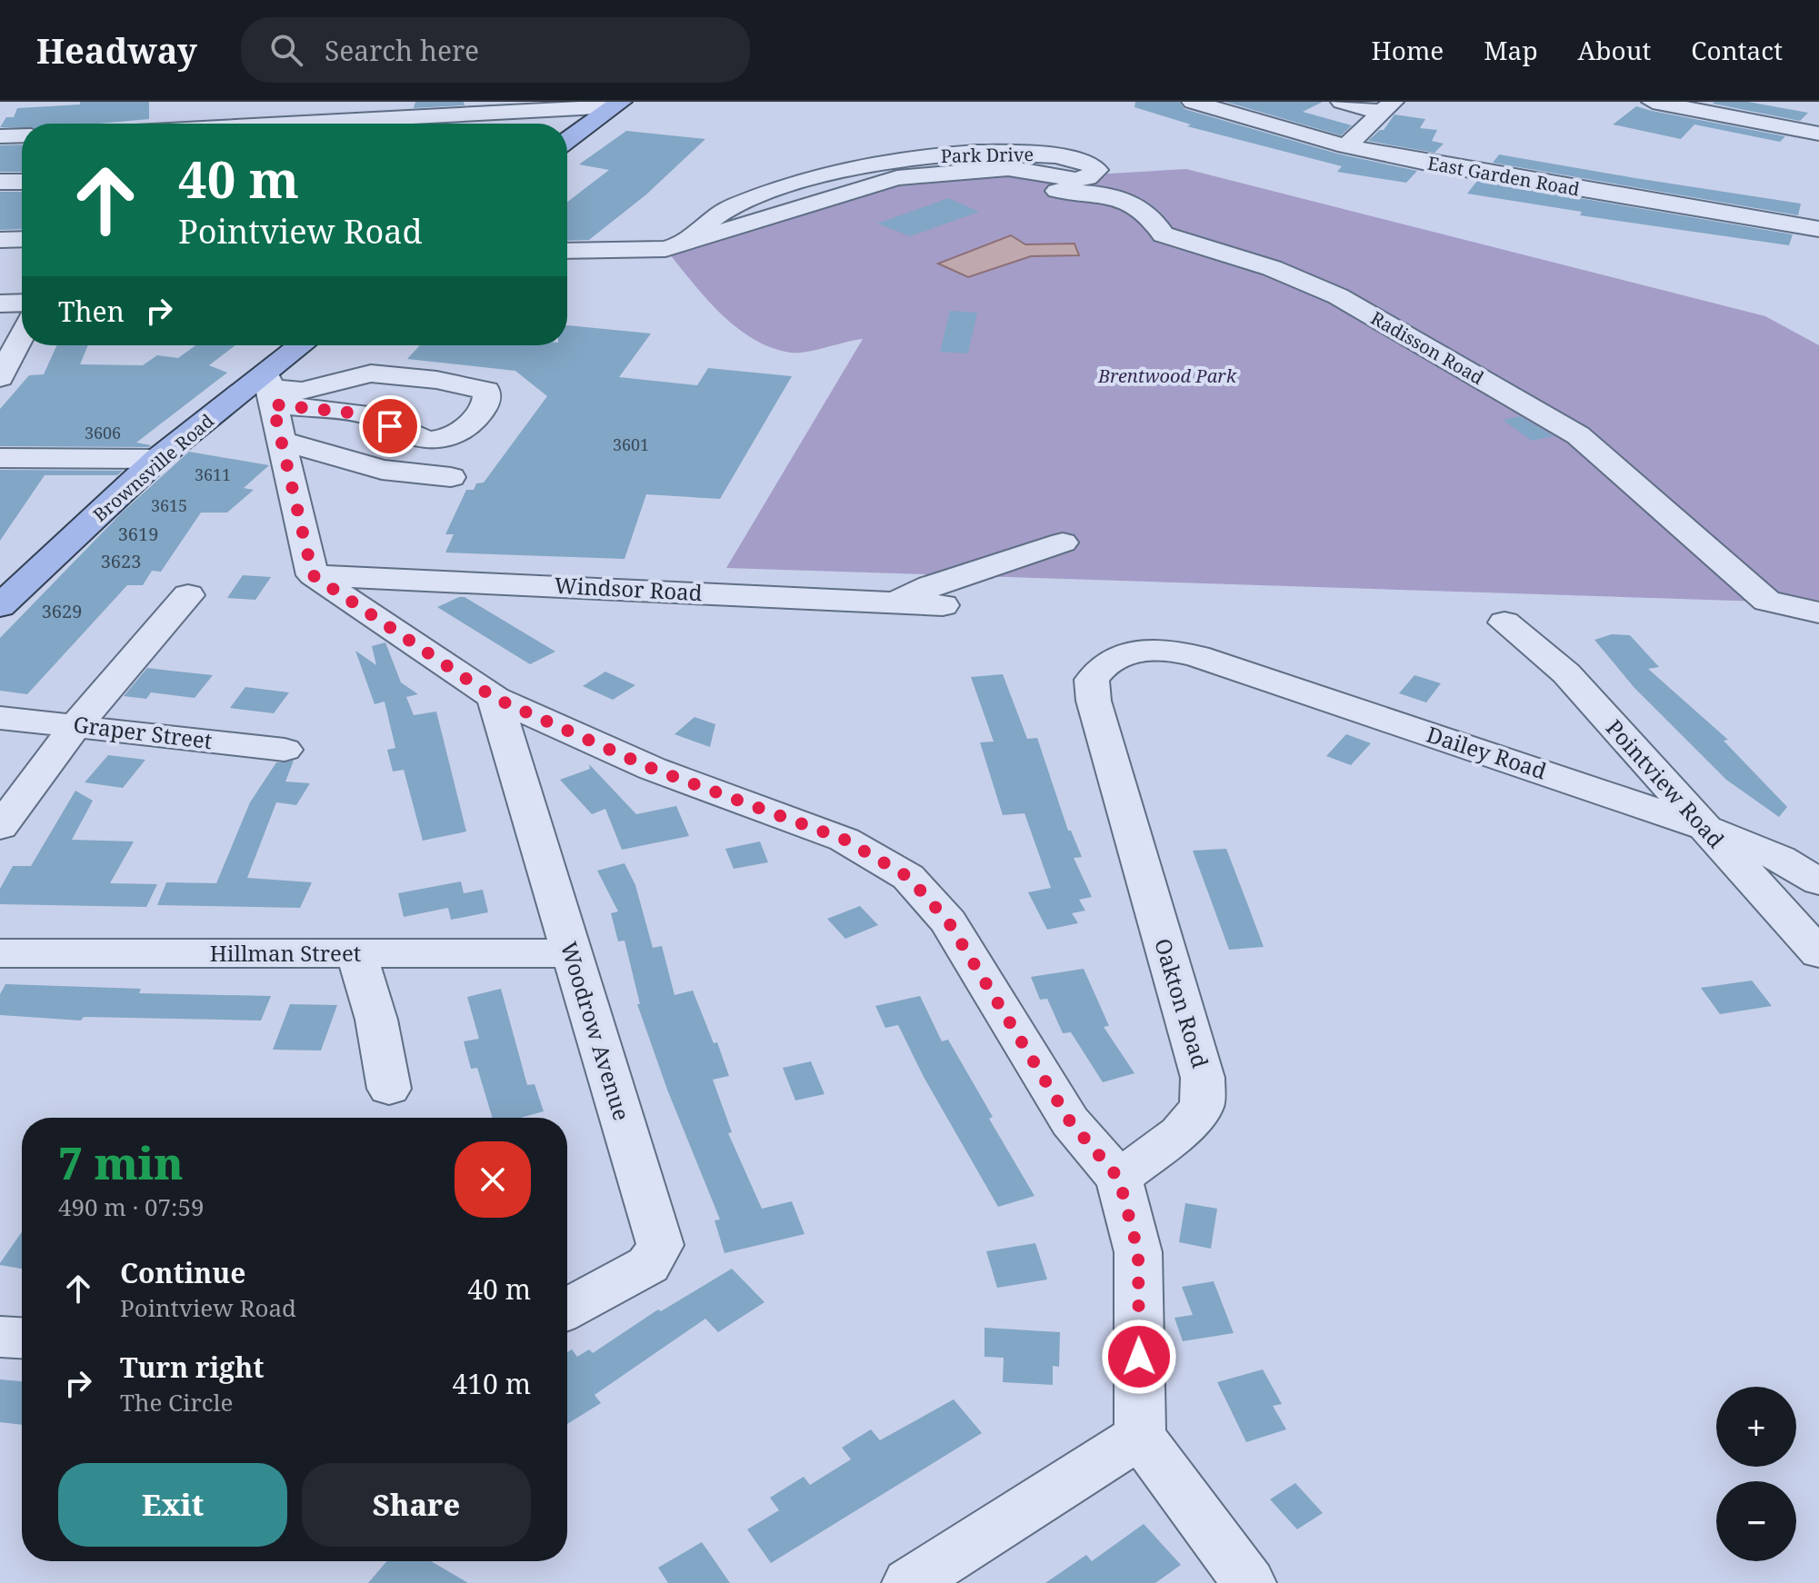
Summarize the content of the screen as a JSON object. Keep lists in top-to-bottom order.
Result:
{
  "streets": {
    "main road": ["Brownsville Road"],
    "street": [
      "Park Drive",
      "East Garden Road",
      "Radisson Road",
      "Windsor Road",
      "Graper Street",
      "Dailey Road",
      "Pointview Road",
      "Hillman Street",
      "Oakton Road",
      "Woodrow Avenue"
    ]
  },
  "crossings": [
    ["Park Drive", "Radisson Road"],
    ["Dailey Road", "Pointview Road"],
    ["Dailey Road", "Oakton Road"],
    ["Hillman Street", "Woodrow Avenue"]
  ],
  "parks": ["Brentwood Park"],
  "house_numbers": [
    "3606",
    "3601",
    "3611",
    "3615",
    "3619",
    "3623",
    "3629"
  ],
  "page": {
    "header": "Headway",
    "search": "Search here",
    "nav": [
      "Home",
      "Map",
      "About",
      "Contact"
    ],
    "turn": ["40 m", "Pointview Road"],
    "then": "Then",
    "heading": ["7 min", "490 m · 07:59"],
    "list": [
      {
        "name": "Continue",
        "note": "Pointview Road",
        "value": "40 m"
      },
      {
        "name": "Turn right",
        "note": "The Circle",
        "value": "410 m"
      }
    ],
    "map_buttons": ["+", "−"],
    "buttons": ["Exit", "Share"]
  }
}
